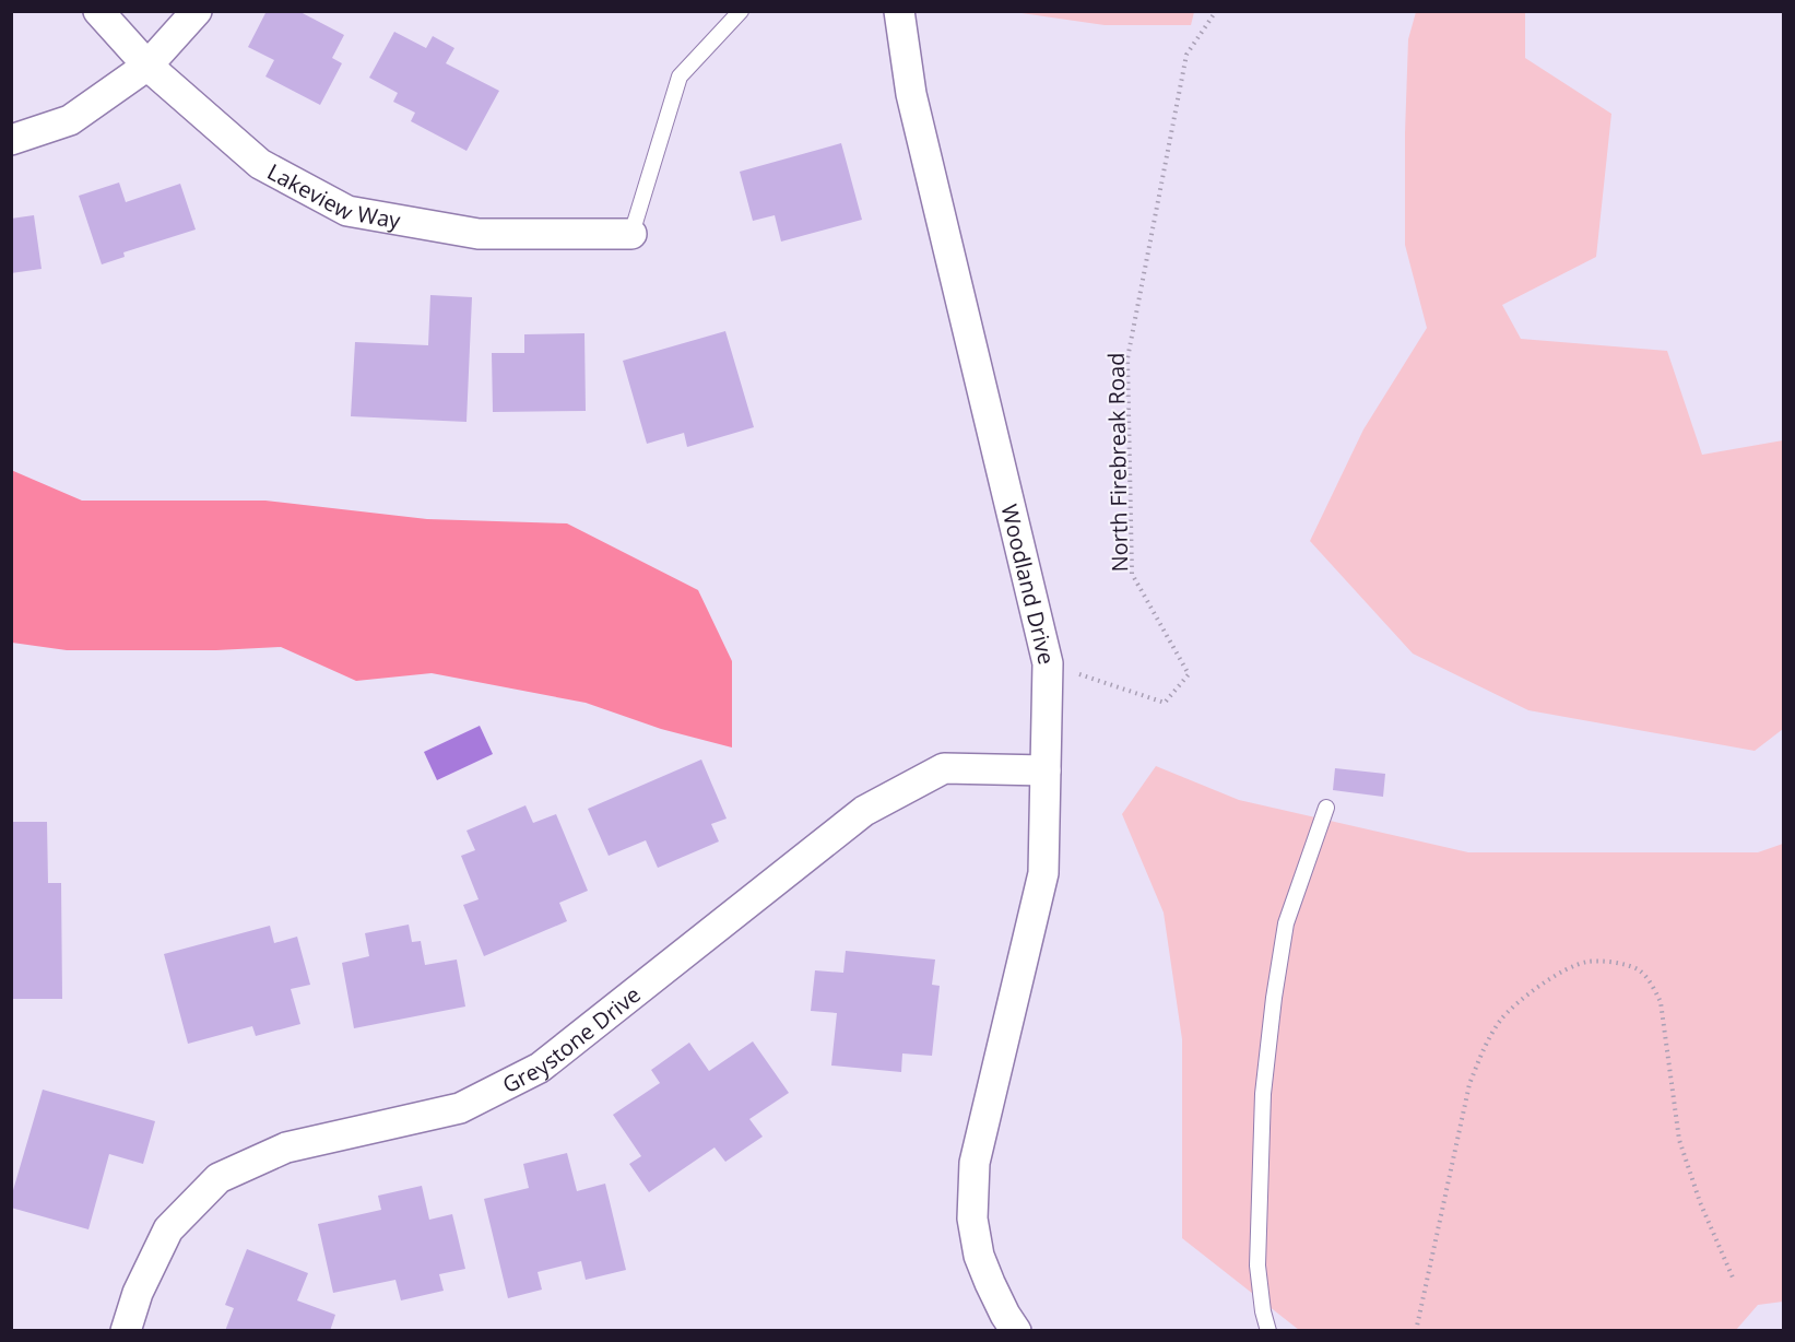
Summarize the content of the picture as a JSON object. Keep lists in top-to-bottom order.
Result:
{
  "streets": {
    "street": ["Lakeview Way", "Woodland Drive", "Greystone Drive"],
    "path": ["North Firebreak Road"]
  },
  "crossings": [
    ["North Firebreak Road", "Woodland Drive"],
    ["Woodland Drive", "Greystone Drive"]
  ]
}
